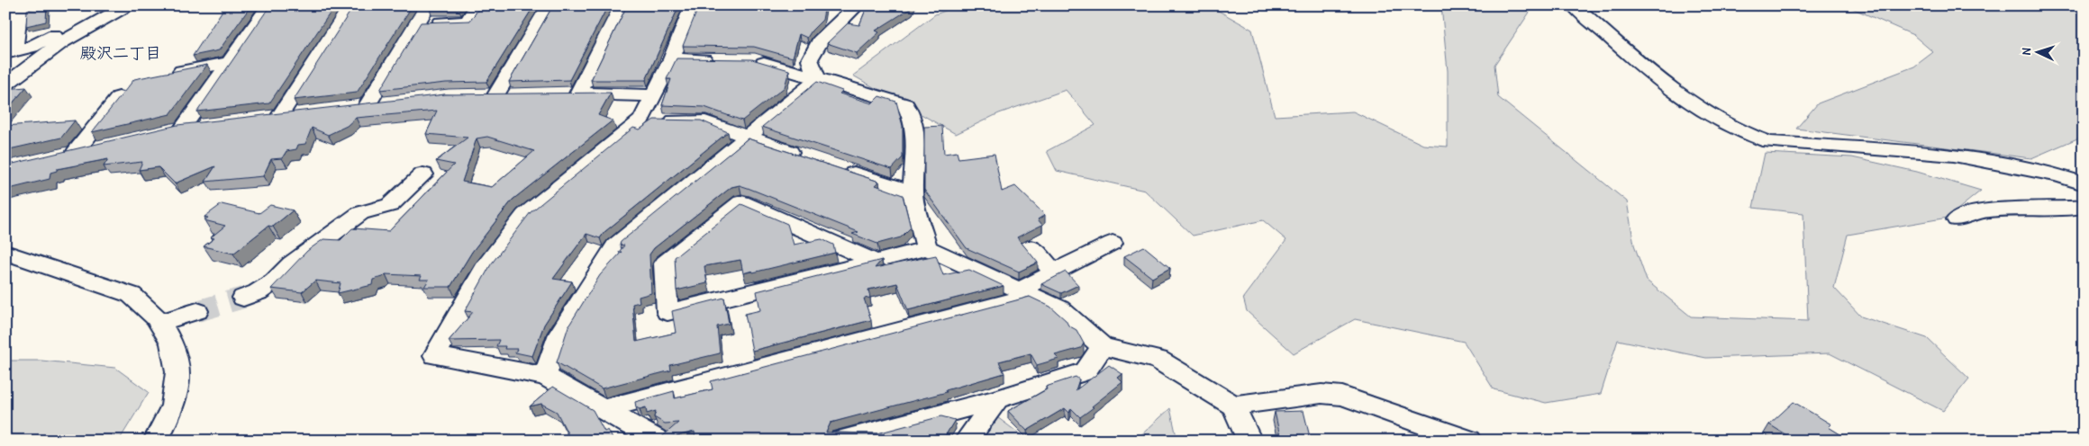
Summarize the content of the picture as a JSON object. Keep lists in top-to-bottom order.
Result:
{
  "districts": ["殿沢二丁目"],
  "north": "left"
}
